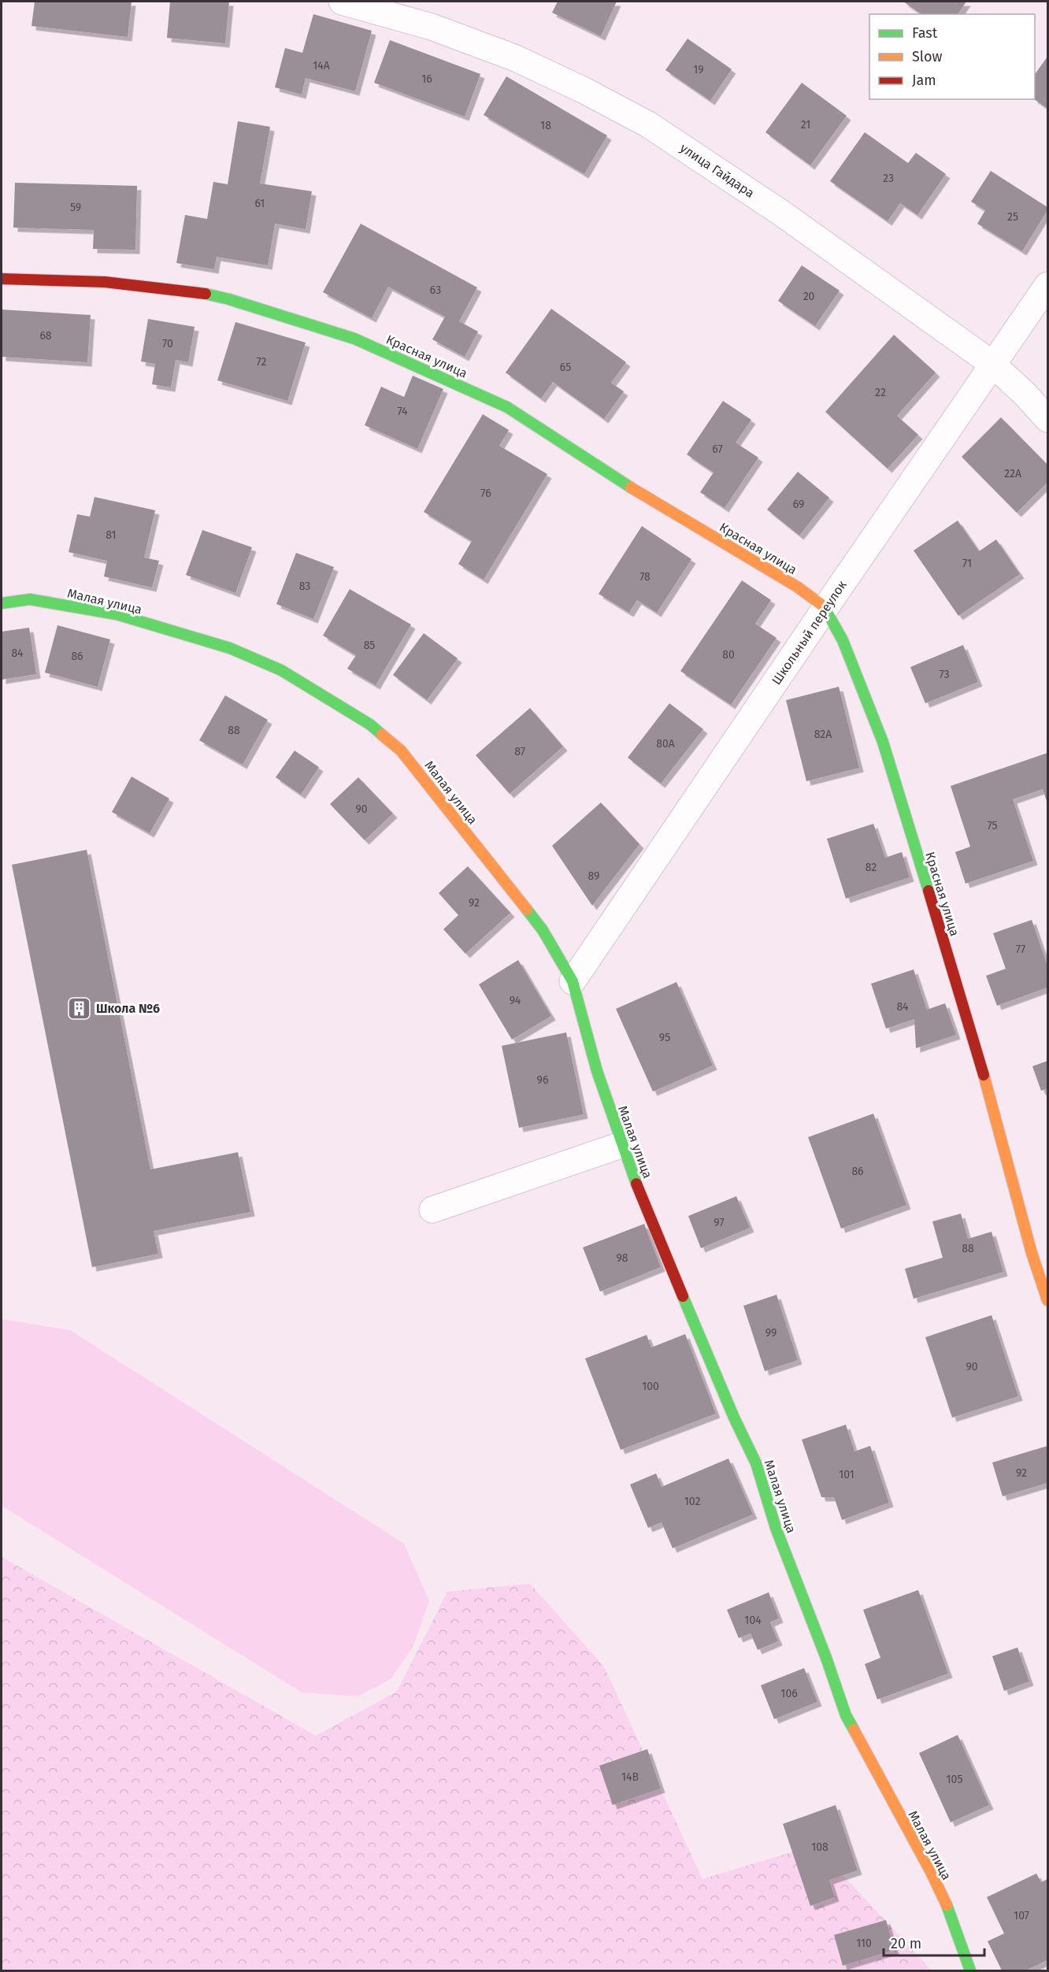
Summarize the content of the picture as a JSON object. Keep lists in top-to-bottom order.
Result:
{
  "streets": {
    "street": [
      "улица Гайдара",
      "Красная улица",
      "Малая улица",
      "Школьный переулок"
    ]
  },
  "crossings": [
    ["улица Гайдара", "Школьный переулок"],
    ["Красная улица", "Школьный переулок"],
    ["Малая улица", "Школьный переулок"]
  ],
  "places": {
    "building": ["Школа №6"]
  },
  "house_numbers": [
    "14А",
    "19",
    "16",
    "21",
    "18",
    "23",
    "61",
    "59",
    "25",
    "63",
    "20",
    "68",
    "70",
    "72",
    "65",
    "22",
    "74",
    "67",
    "22А",
    "76",
    "69",
    "81",
    "71",
    "78",
    "83",
    "85",
    "84",
    "80",
    "86",
    "73",
    "88",
    "82А",
    "80А",
    "87",
    "90",
    "75",
    "82",
    "89",
    "92",
    "77",
    "94",
    "84",
    "95",
    "96",
    "86",
    "97",
    "88",
    "98",
    "99",
    "90",
    "100",
    "92",
    "101",
    "102",
    "104",
    "106",
    "14В",
    "105",
    "108",
    "107",
    "110"
  ],
  "legend": ["Fast", "Slow", "Jam"],
  "scale_bar": "20 m"
}
